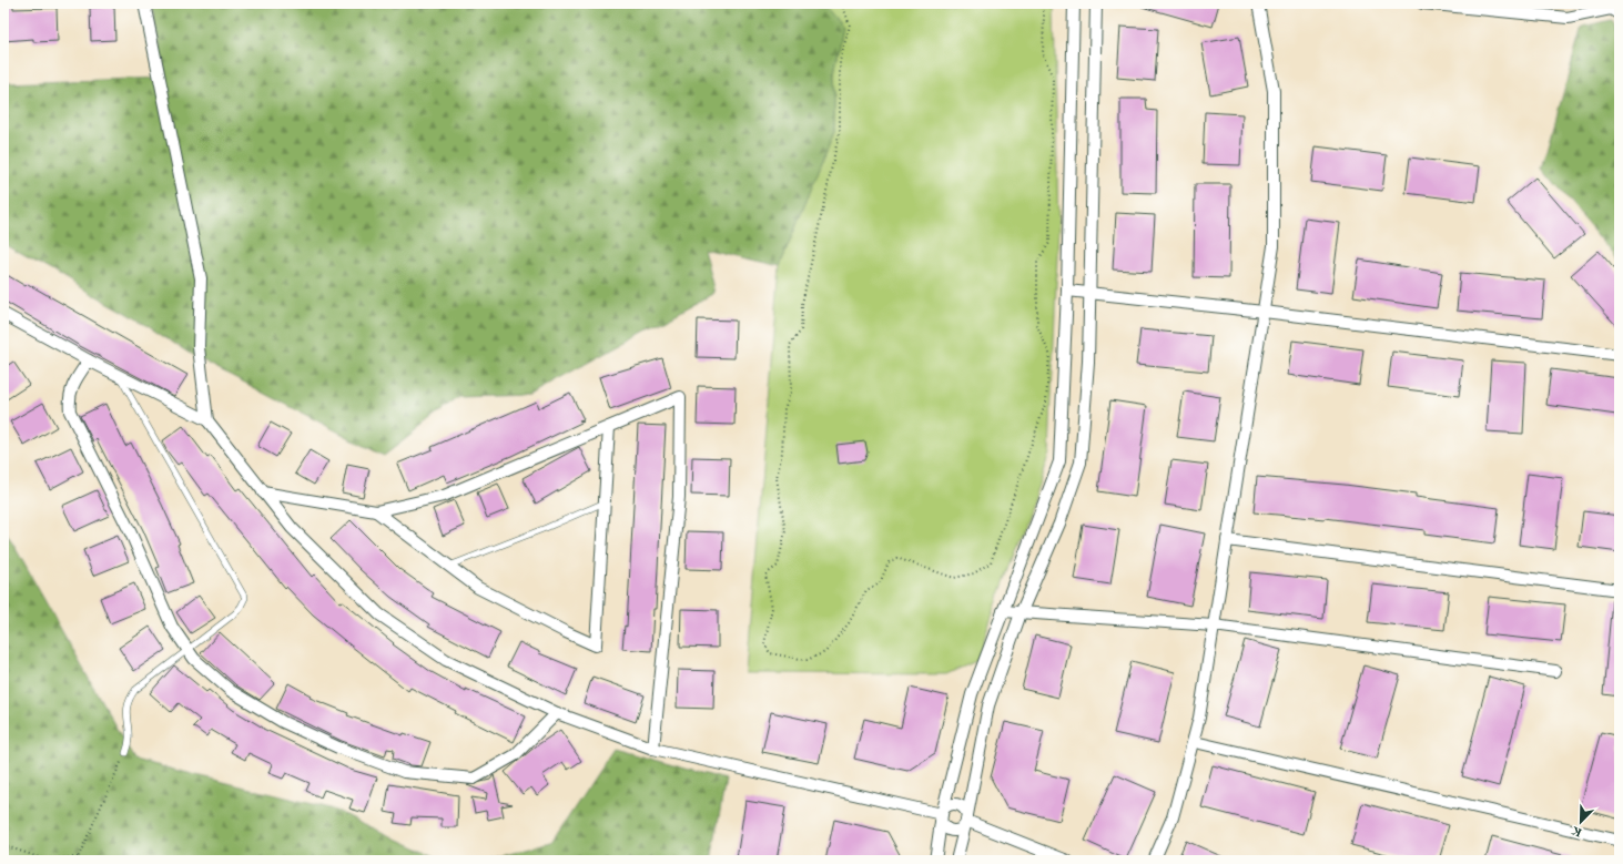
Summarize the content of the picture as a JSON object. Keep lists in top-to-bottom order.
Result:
{
  "north": "bottom left"
}
